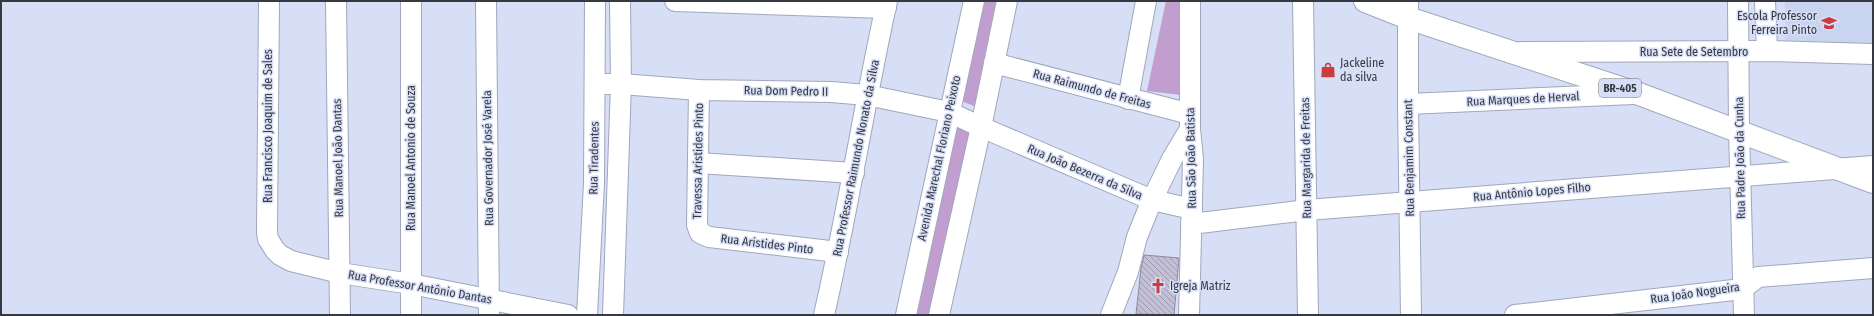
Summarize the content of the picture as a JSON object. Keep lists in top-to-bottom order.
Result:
{
  "streets": {
    "highway": ["BR-405"],
    "street": [
      "Rua Sete de Setembro",
      "Rua Raimundo de Freitas",
      "Rua Dom Pedro II",
      "Rua Marques de Herval",
      "Rua Francisco Joaquim de Sales",
      "Rua Manoel João Dantas",
      "Rua Manoel Antonio de Souza",
      "Rua Governador José Varela",
      "Rua Tiradentes",
      "Rua Professor Raimundo Nonato da Silva",
      "Avenida Marechal Floriano Peixoto",
      "Rua São João Batista",
      "Rua Margarida de Freitas",
      "Rua Benjamim Constant",
      "Rua Padre João da Cunha",
      "Travessa Aristides Pinto",
      "Rua João Bezerra da Silva",
      "Rua Antônio Lopes Filho",
      "Rua Aristides Pinto",
      "Rua Professor Antônio Dantas",
      "Rua João Nogueira"
    ]
  },
  "crossings": [
    ["Rua Sete de Setembro", "BR-405"],
    ["Rua Sete de Setembro", "Rua Padre João da Cunha"],
    ["BR-405", "Rua Marques de Herval"],
    ["BR-405", "Rua Benjamim Constant"],
    ["BR-405", "Rua Padre João da Cunha"],
    ["BR-405", "Rua Antônio Lopes Filho"],
    ["Rua Raimundo de Freitas", "Rua São João Batista"],
    ["Rua Dom Pedro II", "Rua Tiradentes"],
    ["Rua Dom Pedro II", "Rua Professor Raimundo Nonato da Silva"],
    ["Rua Dom Pedro II", "Avenida Marechal Floriano Peixoto"],
    ["Rua Dom Pedro II", "Travessa Aristides Pinto"],
    ["Rua Dom Pedro II", "Rua João Bezerra da Silva"],
    ["Rua Marques de Herval", "Rua Benjamim Constant"],
    ["Rua Francisco Joaquim de Sales", "Rua Professor Antônio Dantas"],
    ["Rua Manoel João Dantas", "Rua Professor Antônio Dantas"],
    ["Rua Manoel Antonio de Souza", "Rua Professor Antônio Dantas"],
    ["Rua Governador José Varela", "Rua Professor Antônio Dantas"],
    ["Rua Professor Raimundo Nonato da Silva", "Rua Aristides Pinto"],
    ["Avenida Marechal Floriano Peixoto", "Rua João Bezerra da Silva"],
    ["Rua São João Batista", "Rua João Bezerra da Silva"],
    ["Rua São João Batista", "Rua Antônio Lopes Filho"],
    ["Rua Margarida de Freitas", "Rua Antônio Lopes Filho"],
    ["Rua Benjamim Constant", "Rua Antônio Lopes Filho"],
    ["Rua Padre João da Cunha", "Rua Antônio Lopes Filho"],
    ["Rua Padre João da Cunha", "Rua João Nogueira"],
    ["Travessa Aristides Pinto", "Rua Aristides Pinto"],
    ["Rua João Bezerra da Silva", "Rua Antônio Lopes Filho"]
  ],
  "places": {
    "school or university": ["Escola Professor Ferreira Pinto"],
    "shop": ["Jackeline da silva"],
    "church": ["Igreja Matriz"]
  }
}
